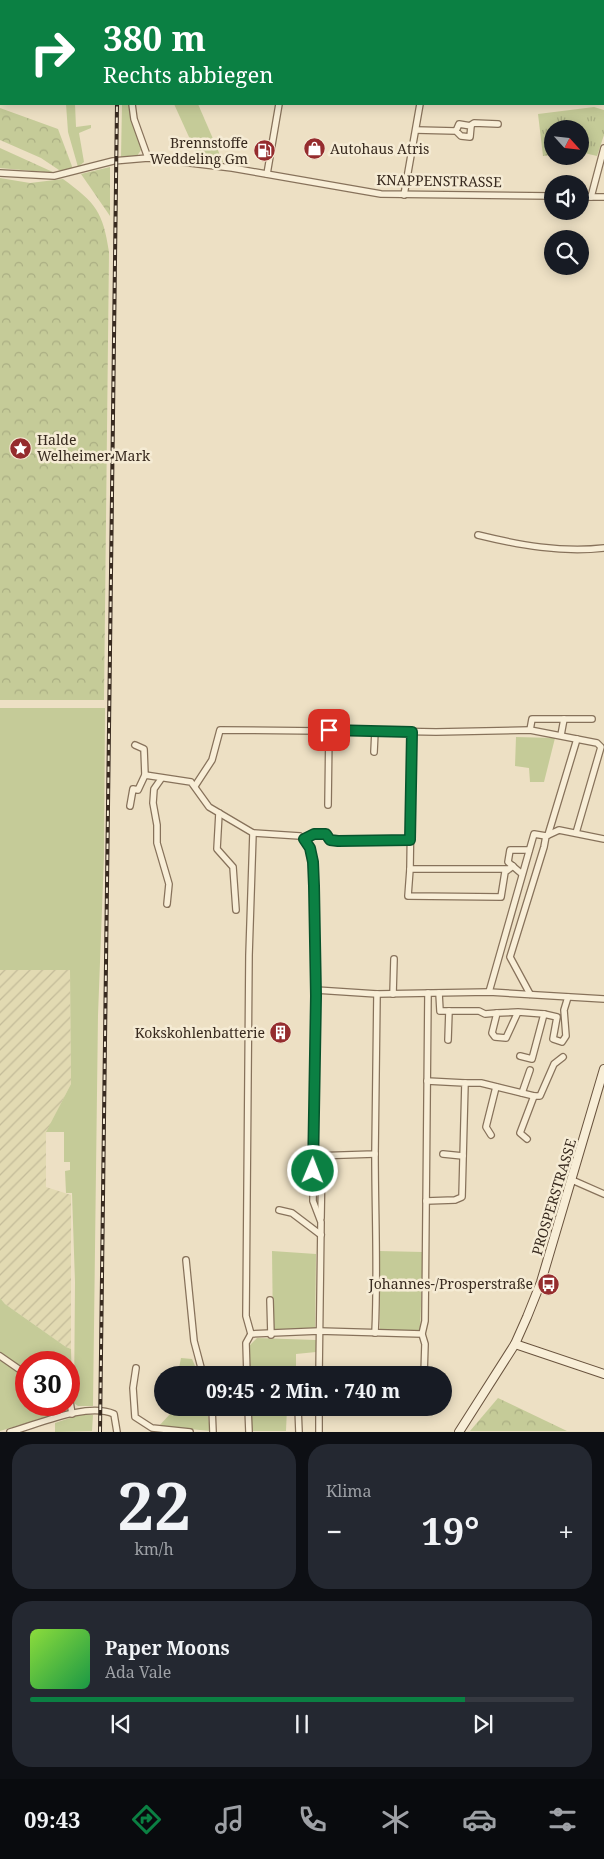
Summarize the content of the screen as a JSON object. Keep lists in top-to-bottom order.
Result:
{
  "streets": {
    "main road": ["PROSPERSTRASSE"],
    "street": ["KNAPPENSTRASSE"]
  },
  "places": {
    "shop": ["Autohaus Atris"],
    "fuel station": ["Brennstoffe Weddeling Gm"],
    "place": ["Halde Welheimer Mark"],
    "building": ["Kokskohlenbatterie"],
    "bus stop": ["Johannes-/Prosperstraße"]
  },
  "north": "bottom right",
  "page": {
    "turn": ["380 m", "Rechts abbiegen"],
    "limit": "30",
    "trip": "09:45 · 2 Min. · 740 m",
    "tile": [
      ["22", "km/h"],
      "Klima"
    ],
    "heat": ["−", "19°", "+"],
    "song": ["Paper Moons", "Ada Vale"],
    "tabs": "09:43"
  }
}
